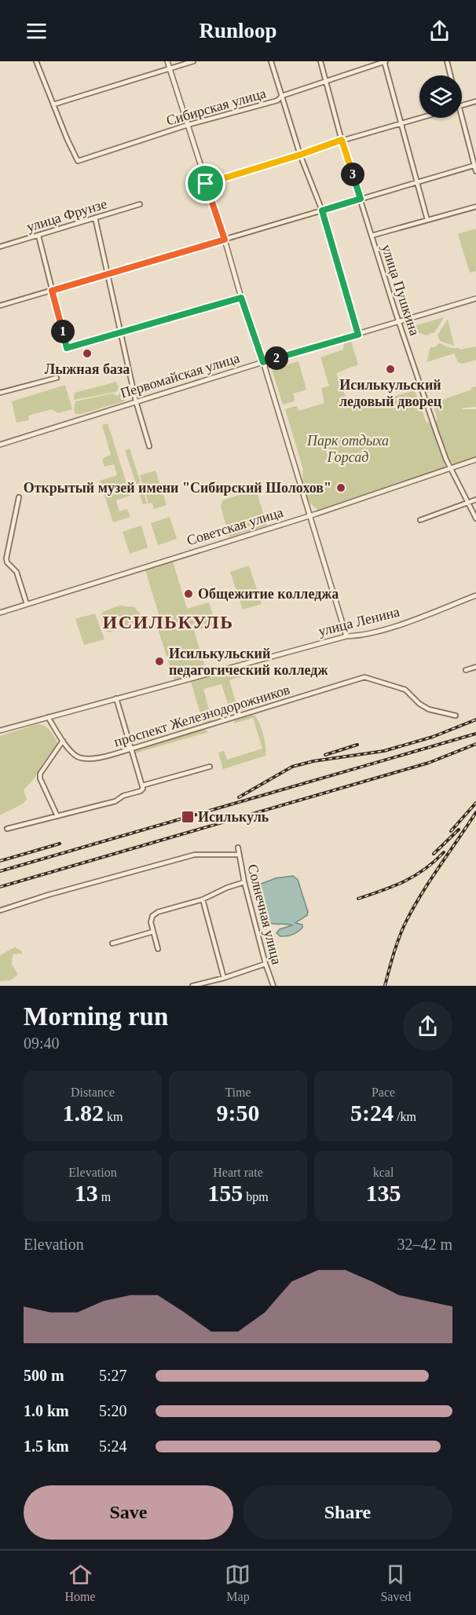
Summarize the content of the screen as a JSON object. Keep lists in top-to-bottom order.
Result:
{
  "streets": {
    "street": [
      "Сибирская улица",
      "улица Фрунзе",
      "улица Пушкина",
      "Первомайская улица",
      "Советская улица",
      "улица Ленина",
      "проспект Железнодорожников",
      "Солнечная улица"
    ]
  },
  "crossings": [
    ["Сибирская улица", "улица Пушкина"],
    ["улица Пушкина", "Первомайская улица"],
    ["улица Пушкина", "Советская улица"],
    ["улица Ленина", "проспект Железнодорожников"]
  ],
  "districts": ["ИСИЛЬКУЛЬ"],
  "parks": ["Парк отдыха Горсад"],
  "places": {
    "other": [
      "Лыжная база",
      "Исилькульский ледовый дворец",
      "Открытый музей имени \"Сибирский Шолохов\"",
      "Общежитие колледжа",
      "Исилькульский педагогический колледж"
    ],
    "transit": ["Исилькуль"]
  },
  "page": {
    "header": "Runloop",
    "pins": ["3", "1", "2"],
    "heading": ["Morning run", "09:40"],
    "stats": [
      ["Distance", "1.82 km"],
      ["Time", "9:50"],
      ["Pace", "5:24 /km"],
      ["Elevation", "13 m"],
      ["Heart rate", "155 bpm"],
      ["kcal", "135"]
    ],
    "chart": ["Elevation", "32–42 m"],
    "list": [
      {
        "name": "500 m",
        "note": "5:27"
      },
      {
        "name": "1.0 km",
        "note": "5:20"
      },
      {
        "name": "1.5 km",
        "note": "5:24"
      }
    ],
    "buttons": ["Save", "Share"],
    "tabs": ["Home", "Map", "Saved"]
  }
}
